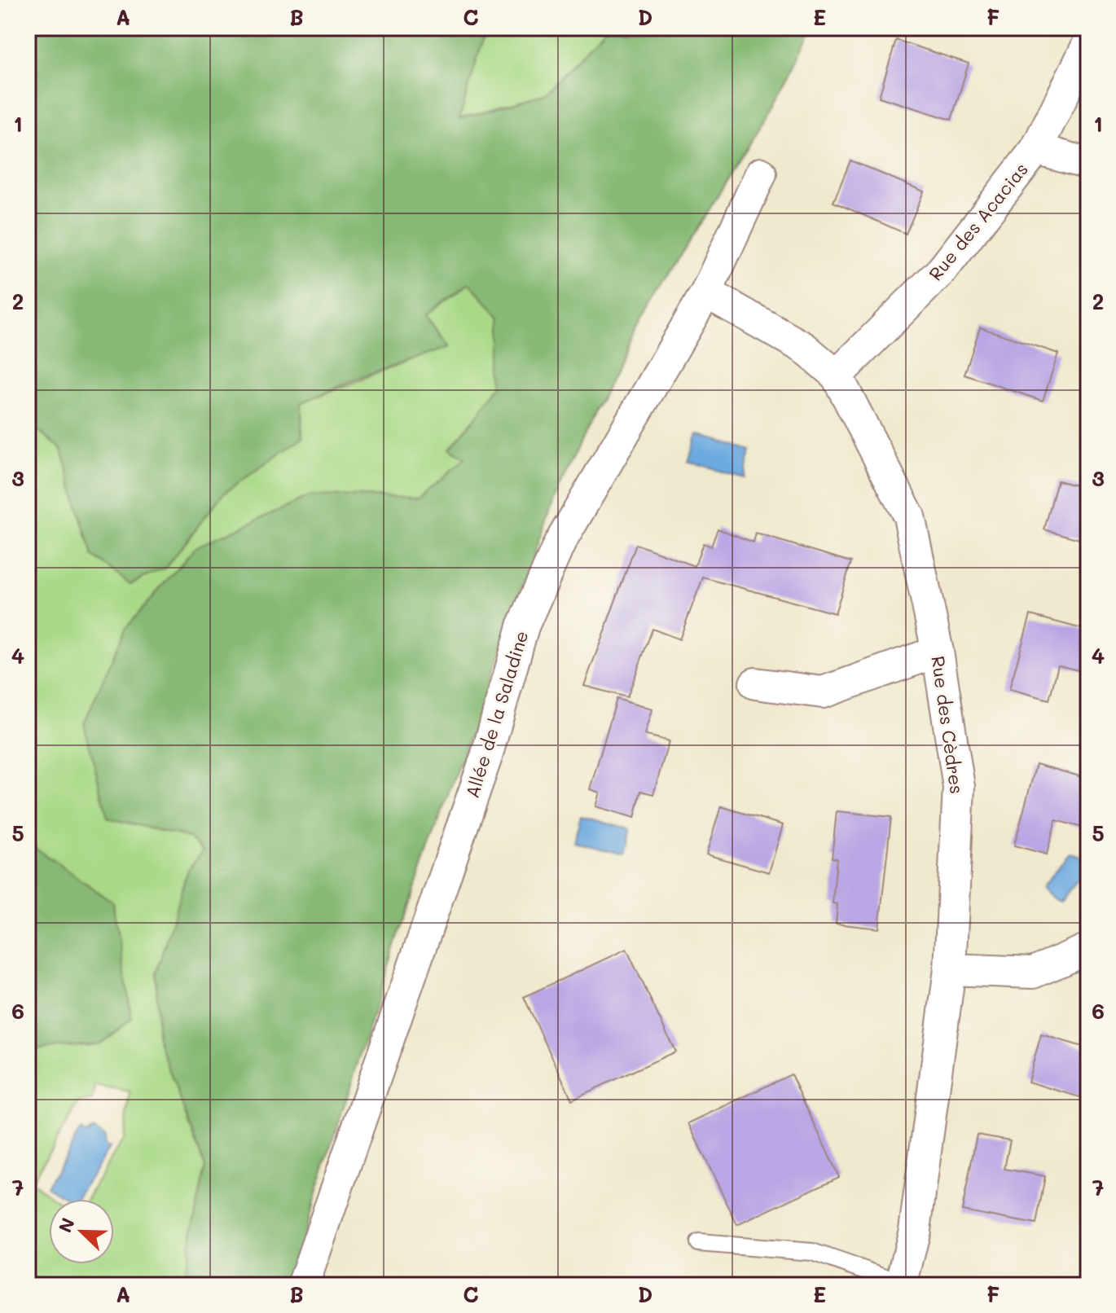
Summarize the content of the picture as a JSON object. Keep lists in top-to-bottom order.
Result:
{
  "streets": {
    "street": ["Rue des Acacias", "Allée de la Saladine", "Rue des Cèdres"]
  },
  "crossings": [
    ["Rue des Acacias", "Rue des Cèdres"],
    ["Allée de la Saladine", "Rue des Cèdres"]
  ],
  "north": "top left",
  "grid": {
    "columns": [
      "A",
      "B",
      "C",
      "D",
      "E",
      "F"
    ],
    "rows": [
      "1",
      "2",
      "3",
      "4",
      "5",
      "6",
      "7"
    ]
  }
}
